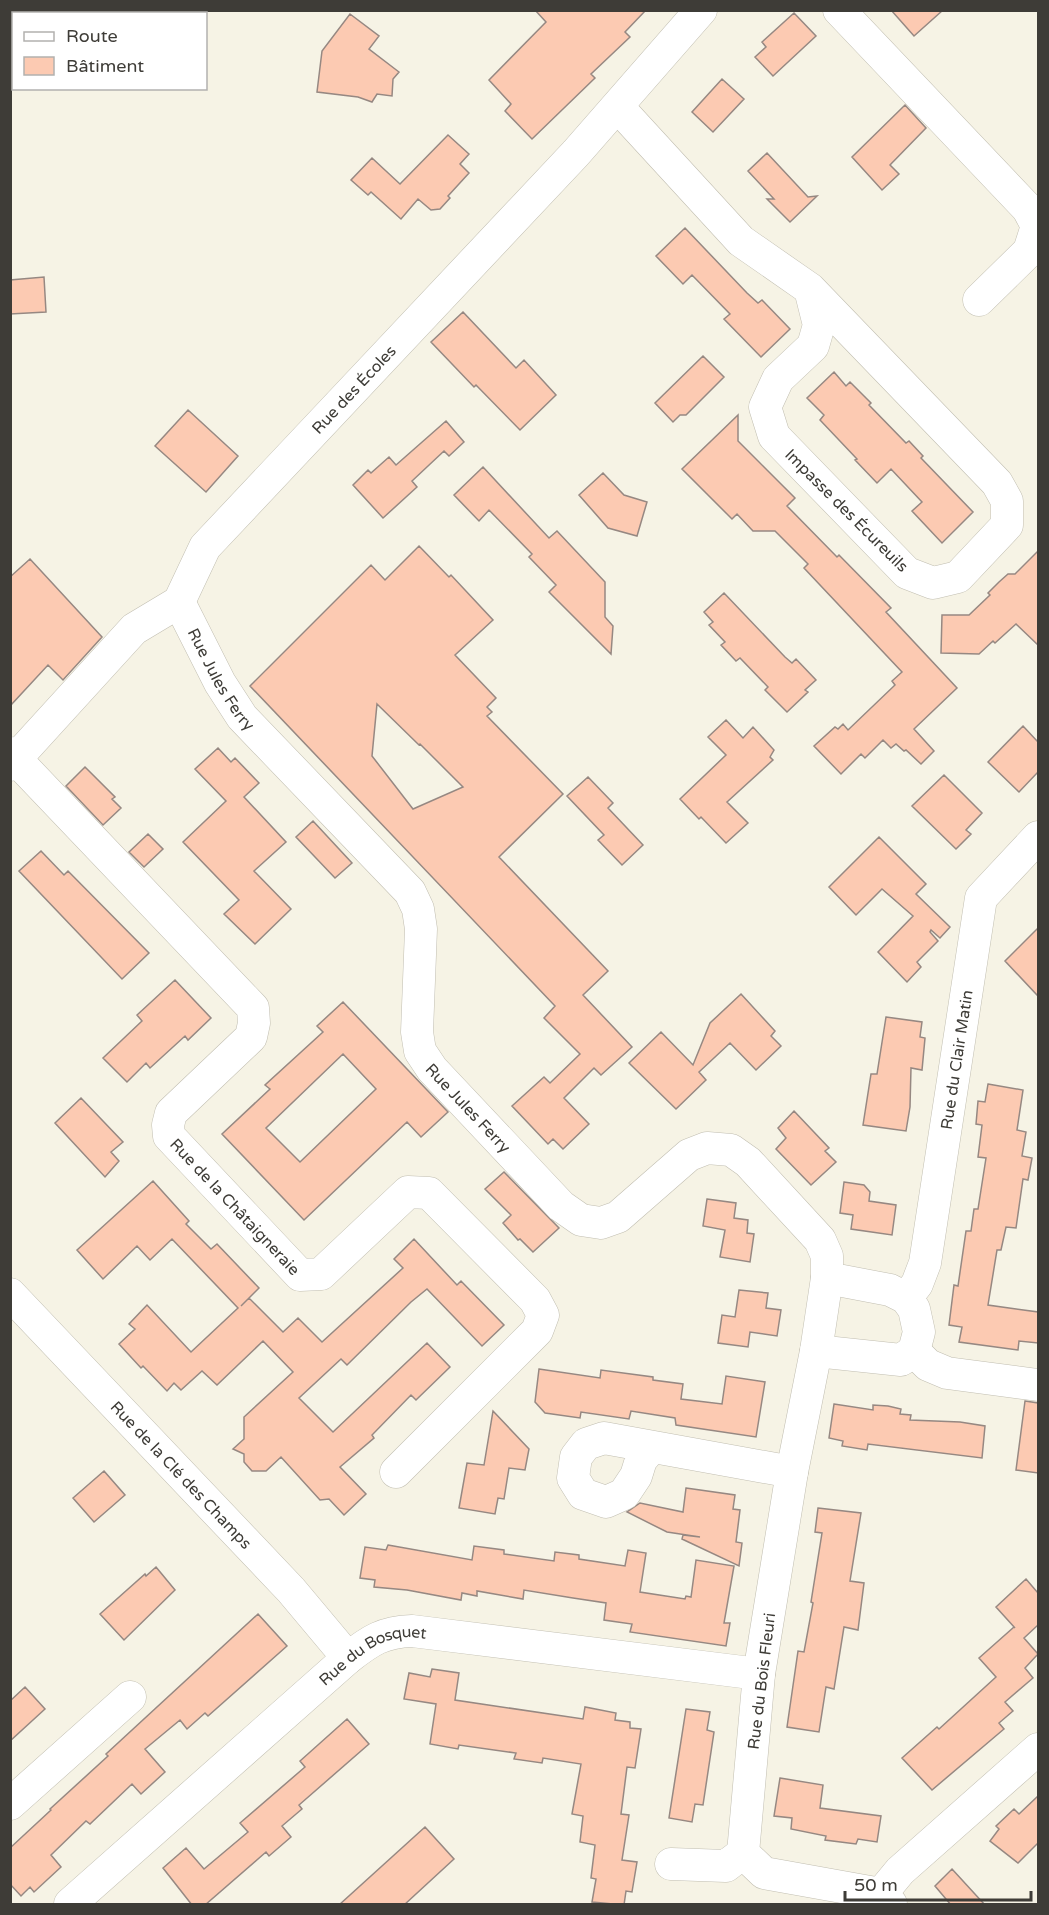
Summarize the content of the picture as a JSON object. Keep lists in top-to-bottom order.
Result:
{
  "streets": {
    "street": [
      "Rue des Écoles",
      "Impasse des Écureuils",
      "Rue Jules Ferry",
      "Rue du Clair Matin",
      "Rue de la Châtaigneraie",
      "Rue de la Clé des Champs",
      "Rue du Bosquet",
      "Rue du Bois Fleuri"
    ]
  },
  "crossings": [
    ["Rue des Écoles", "Impasse des Écureuils"],
    ["Rue des Écoles", "Rue Jules Ferry"],
    ["Rue Jules Ferry", "Rue du Bois Fleuri"],
    ["Rue de la Clé des Champs", "Rue du Bosquet"],
    ["Rue du Bosquet", "Rue du Bois Fleuri"]
  ],
  "legend": ["Route", "Bâtiment"],
  "scale_bar": "50 m"
}
